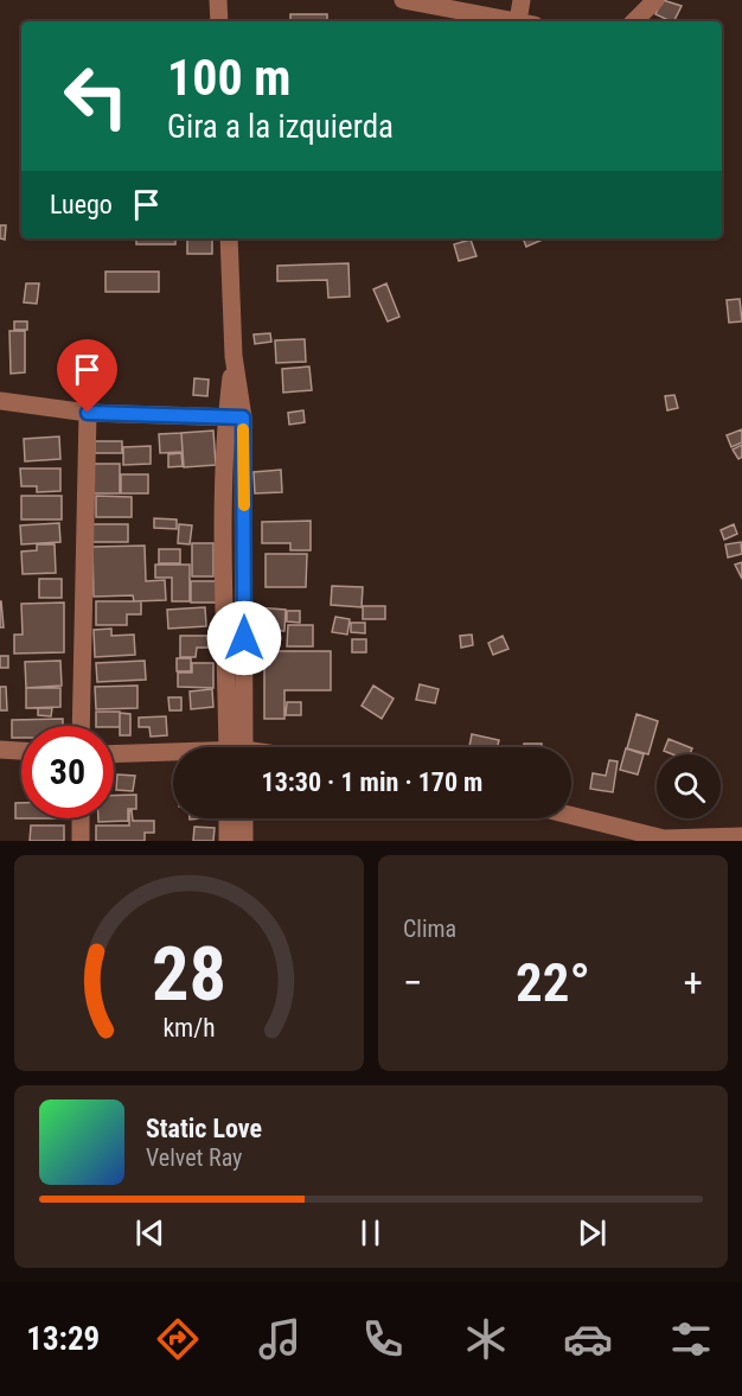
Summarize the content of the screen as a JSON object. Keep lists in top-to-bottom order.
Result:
{
  "page": {
    "turn": ["100 m", "Gira a la izquierda"],
    "then": "Luego",
    "limit": "30",
    "trip": "13:30 · 1 min · 170 m",
    "tile": "Clima",
    "heat": ["−", "22°", "+"],
    "song": ["Static Love", "Velvet Ray"],
    "tabs": "13:29",
    "gauge": ["28", "km/h"]
  }
}
